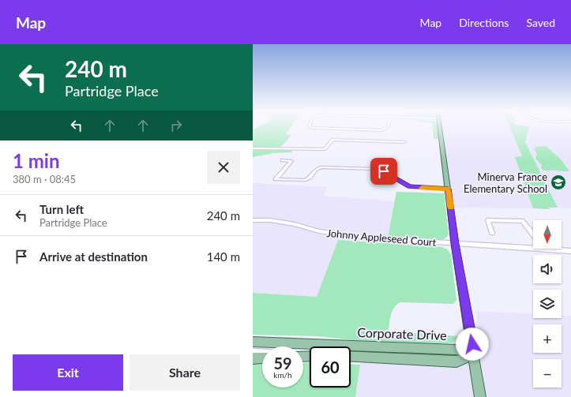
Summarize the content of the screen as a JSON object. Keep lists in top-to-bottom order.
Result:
{
  "streets": {
    "main road": ["Corporate Drive"],
    "street": ["Johnny Appleseed Court"]
  },
  "places": {
    "school or university": ["Minerva France Elementary School"]
  },
  "north": "bottom",
  "page": {
    "header": "Map",
    "nav": ["Map", "Directions", "Saved"],
    "turn": ["240 m", "Partridge Place"],
    "heading": ["1 min", "380 m · 08:45"],
    "list": [
      {
        "name": "Turn left",
        "note": "Partridge Place",
        "value": "240 m"
      },
      {
        "name": "Arrive at destination",
        "value": "140 m"
      }
    ],
    "map_buttons": ["+", "−"],
    "speed": "59 km/h",
    "limit": "60",
    "buttons": ["Exit", "Share"]
  }
}
